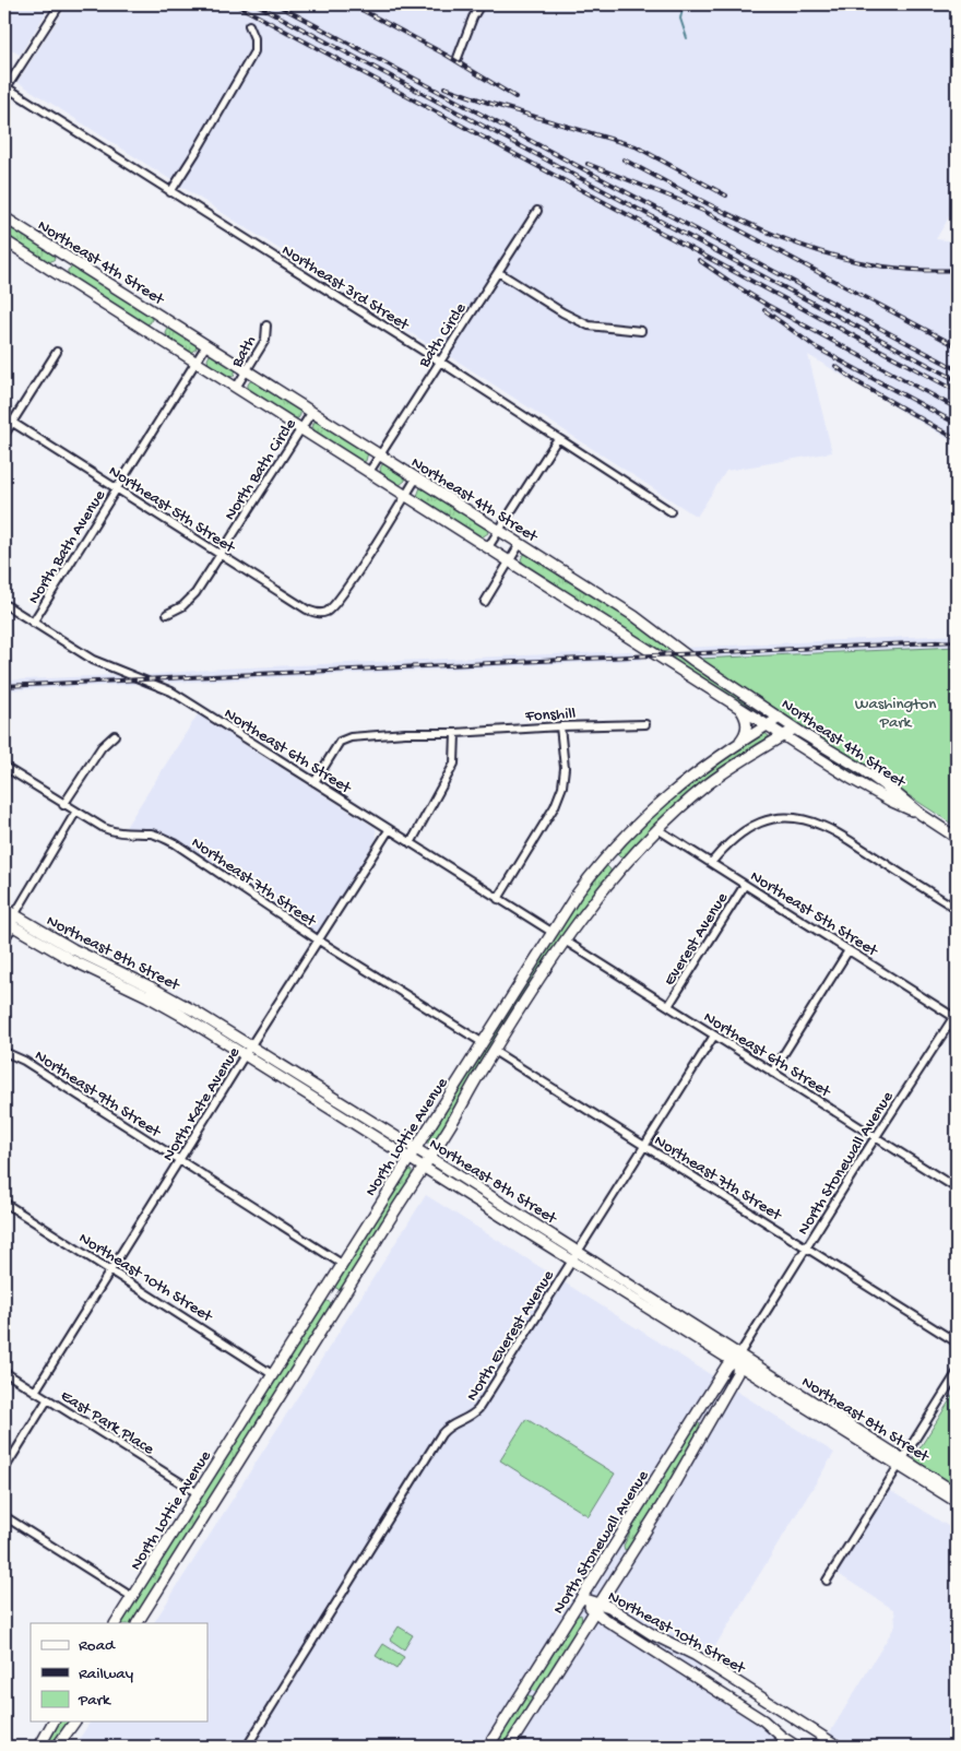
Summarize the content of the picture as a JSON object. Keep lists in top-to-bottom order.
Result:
{
  "streets": {
    "main road": [
      "Northeast 4th Street",
      "Northeast 8th Street",
      "North Lottie Avenue",
      "North Stonewall Avenue",
      "Northeast 10th Street"
    ],
    "street": [
      "Northeast 3rd Street",
      "Bath Circle",
      "Bath",
      "North Bath Circle",
      "Northeast 5th Street",
      "North Bath Avenue",
      "Fonshill",
      "Northeast 6th Street",
      "Northeast 7th Street",
      "Everest Avenue",
      "Northeast 9th Street",
      "North Kate Avenue",
      "North Everest Avenue",
      "East Park Place"
    ]
  },
  "crossings": [
    ["Northeast 4th Street", "Bath Circle"],
    ["Northeast 4th Street", "Bath"],
    ["Northeast 4th Street", "North Bath Circle"],
    ["Northeast 4th Street", "Northeast 5th Street"],
    ["Northeast 4th Street", "North Bath Avenue"],
    ["Northeast 4th Street", "North Lottie Avenue"],
    ["Northeast 3rd Street", "Bath Circle"],
    ["North Bath Circle", "Northeast 5th Street"],
    ["Northeast 5th Street", "North Bath Avenue"],
    ["Northeast 5th Street", "Everest Avenue"],
    ["Northeast 5th Street", "North Lottie Avenue"],
    ["Northeast 5th Street", "North Stonewall Avenue"],
    ["North Bath Avenue", "Northeast 6th Street"],
    ["Northeast 6th Street", "Everest Avenue"],
    ["Northeast 6th Street", "North Kate Avenue"],
    ["Northeast 6th Street", "North Lottie Avenue"],
    ["Northeast 6th Street", "North Stonewall Avenue"],
    ["Northeast 6th Street", "North Everest Avenue"],
    ["Northeast 7th Street", "North Kate Avenue"],
    ["Northeast 7th Street", "North Lottie Avenue"],
    ["Northeast 7th Street", "North Stonewall Avenue"],
    ["Northeast 7th Street", "North Everest Avenue"],
    ["Northeast 8th Street", "North Kate Avenue"],
    ["Northeast 8th Street", "North Lottie Avenue"],
    ["Northeast 8th Street", "North Stonewall Avenue"],
    ["Northeast 8th Street", "North Everest Avenue"],
    ["Northeast 9th Street", "North Kate Avenue"],
    ["Northeast 9th Street", "North Lottie Avenue"],
    ["North Kate Avenue", "Northeast 10th Street"],
    ["North Kate Avenue", "East Park Place"],
    ["North Lottie Avenue", "Northeast 10th Street"],
    ["North Lottie Avenue", "East Park Place"],
    ["North Stonewall Avenue", "Northeast 10th Street"]
  ],
  "parks": ["Washington Park"],
  "legend": ["Road", "Railway", "Park"]
}
